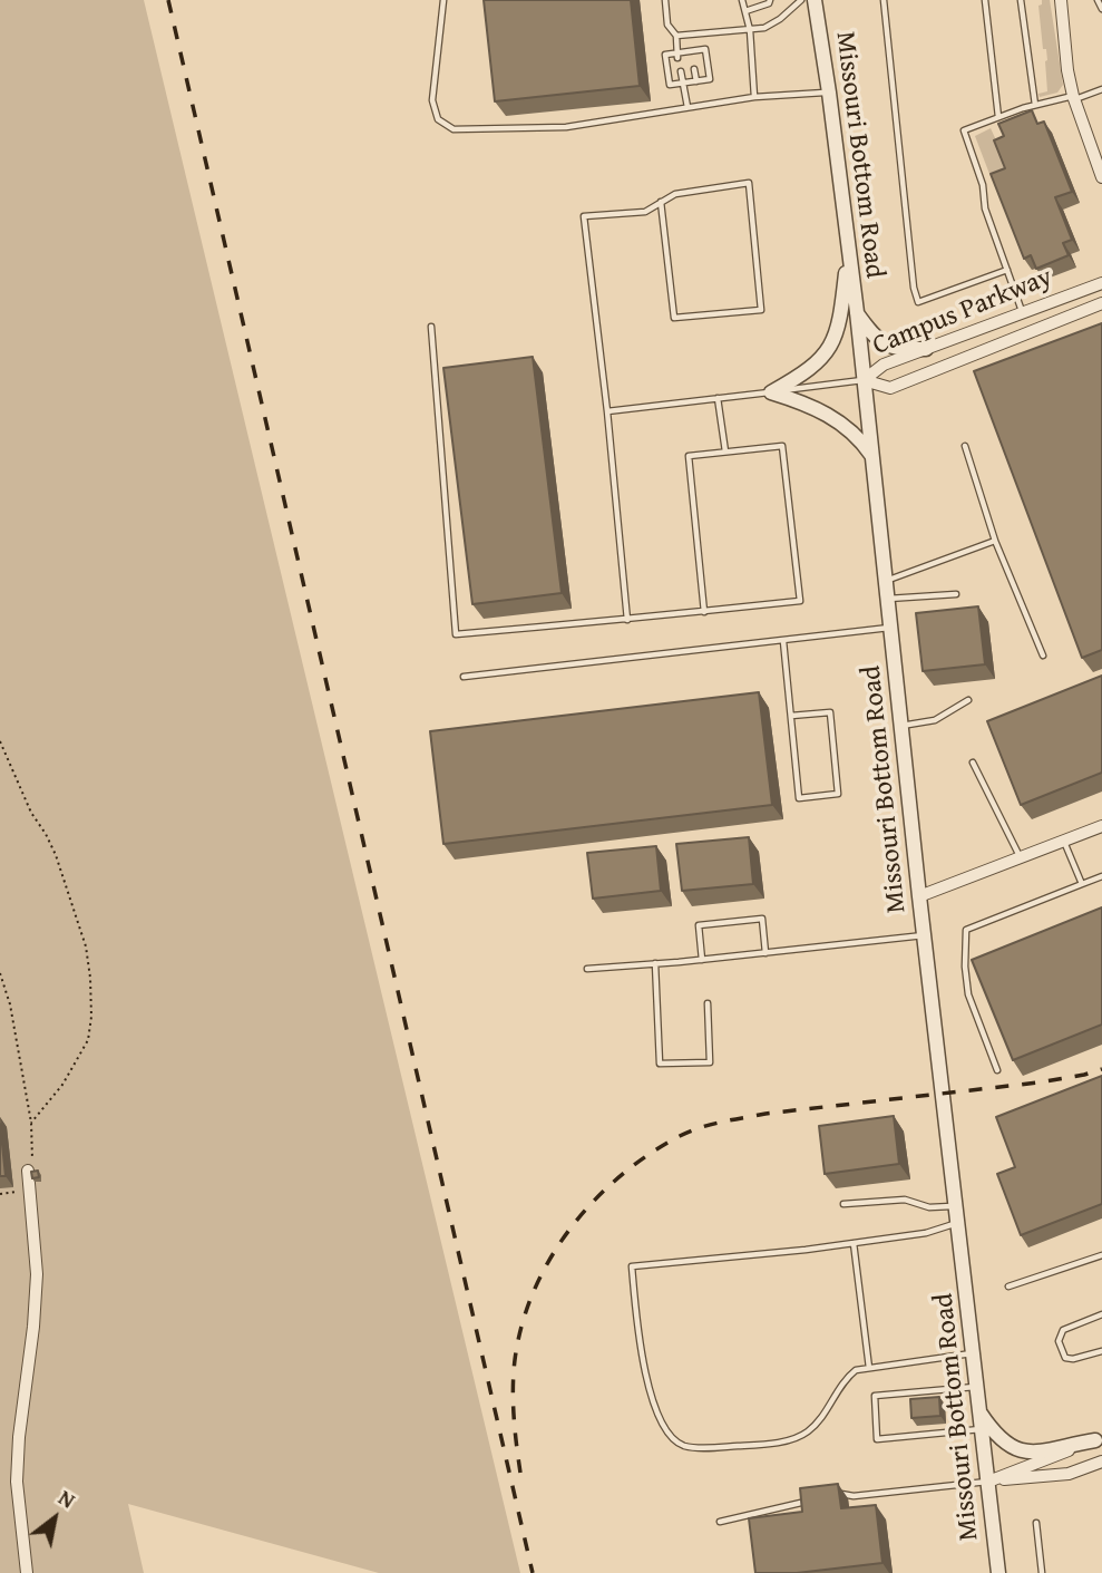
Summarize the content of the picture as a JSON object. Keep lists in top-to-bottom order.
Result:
{
  "streets": {
    "street": ["Missouri Bottom Road", "Campus Parkway"]
  },
  "crossings": [
    ["Missouri Bottom Road", "Campus Parkway"]
  ],
  "north": "top right"
}
